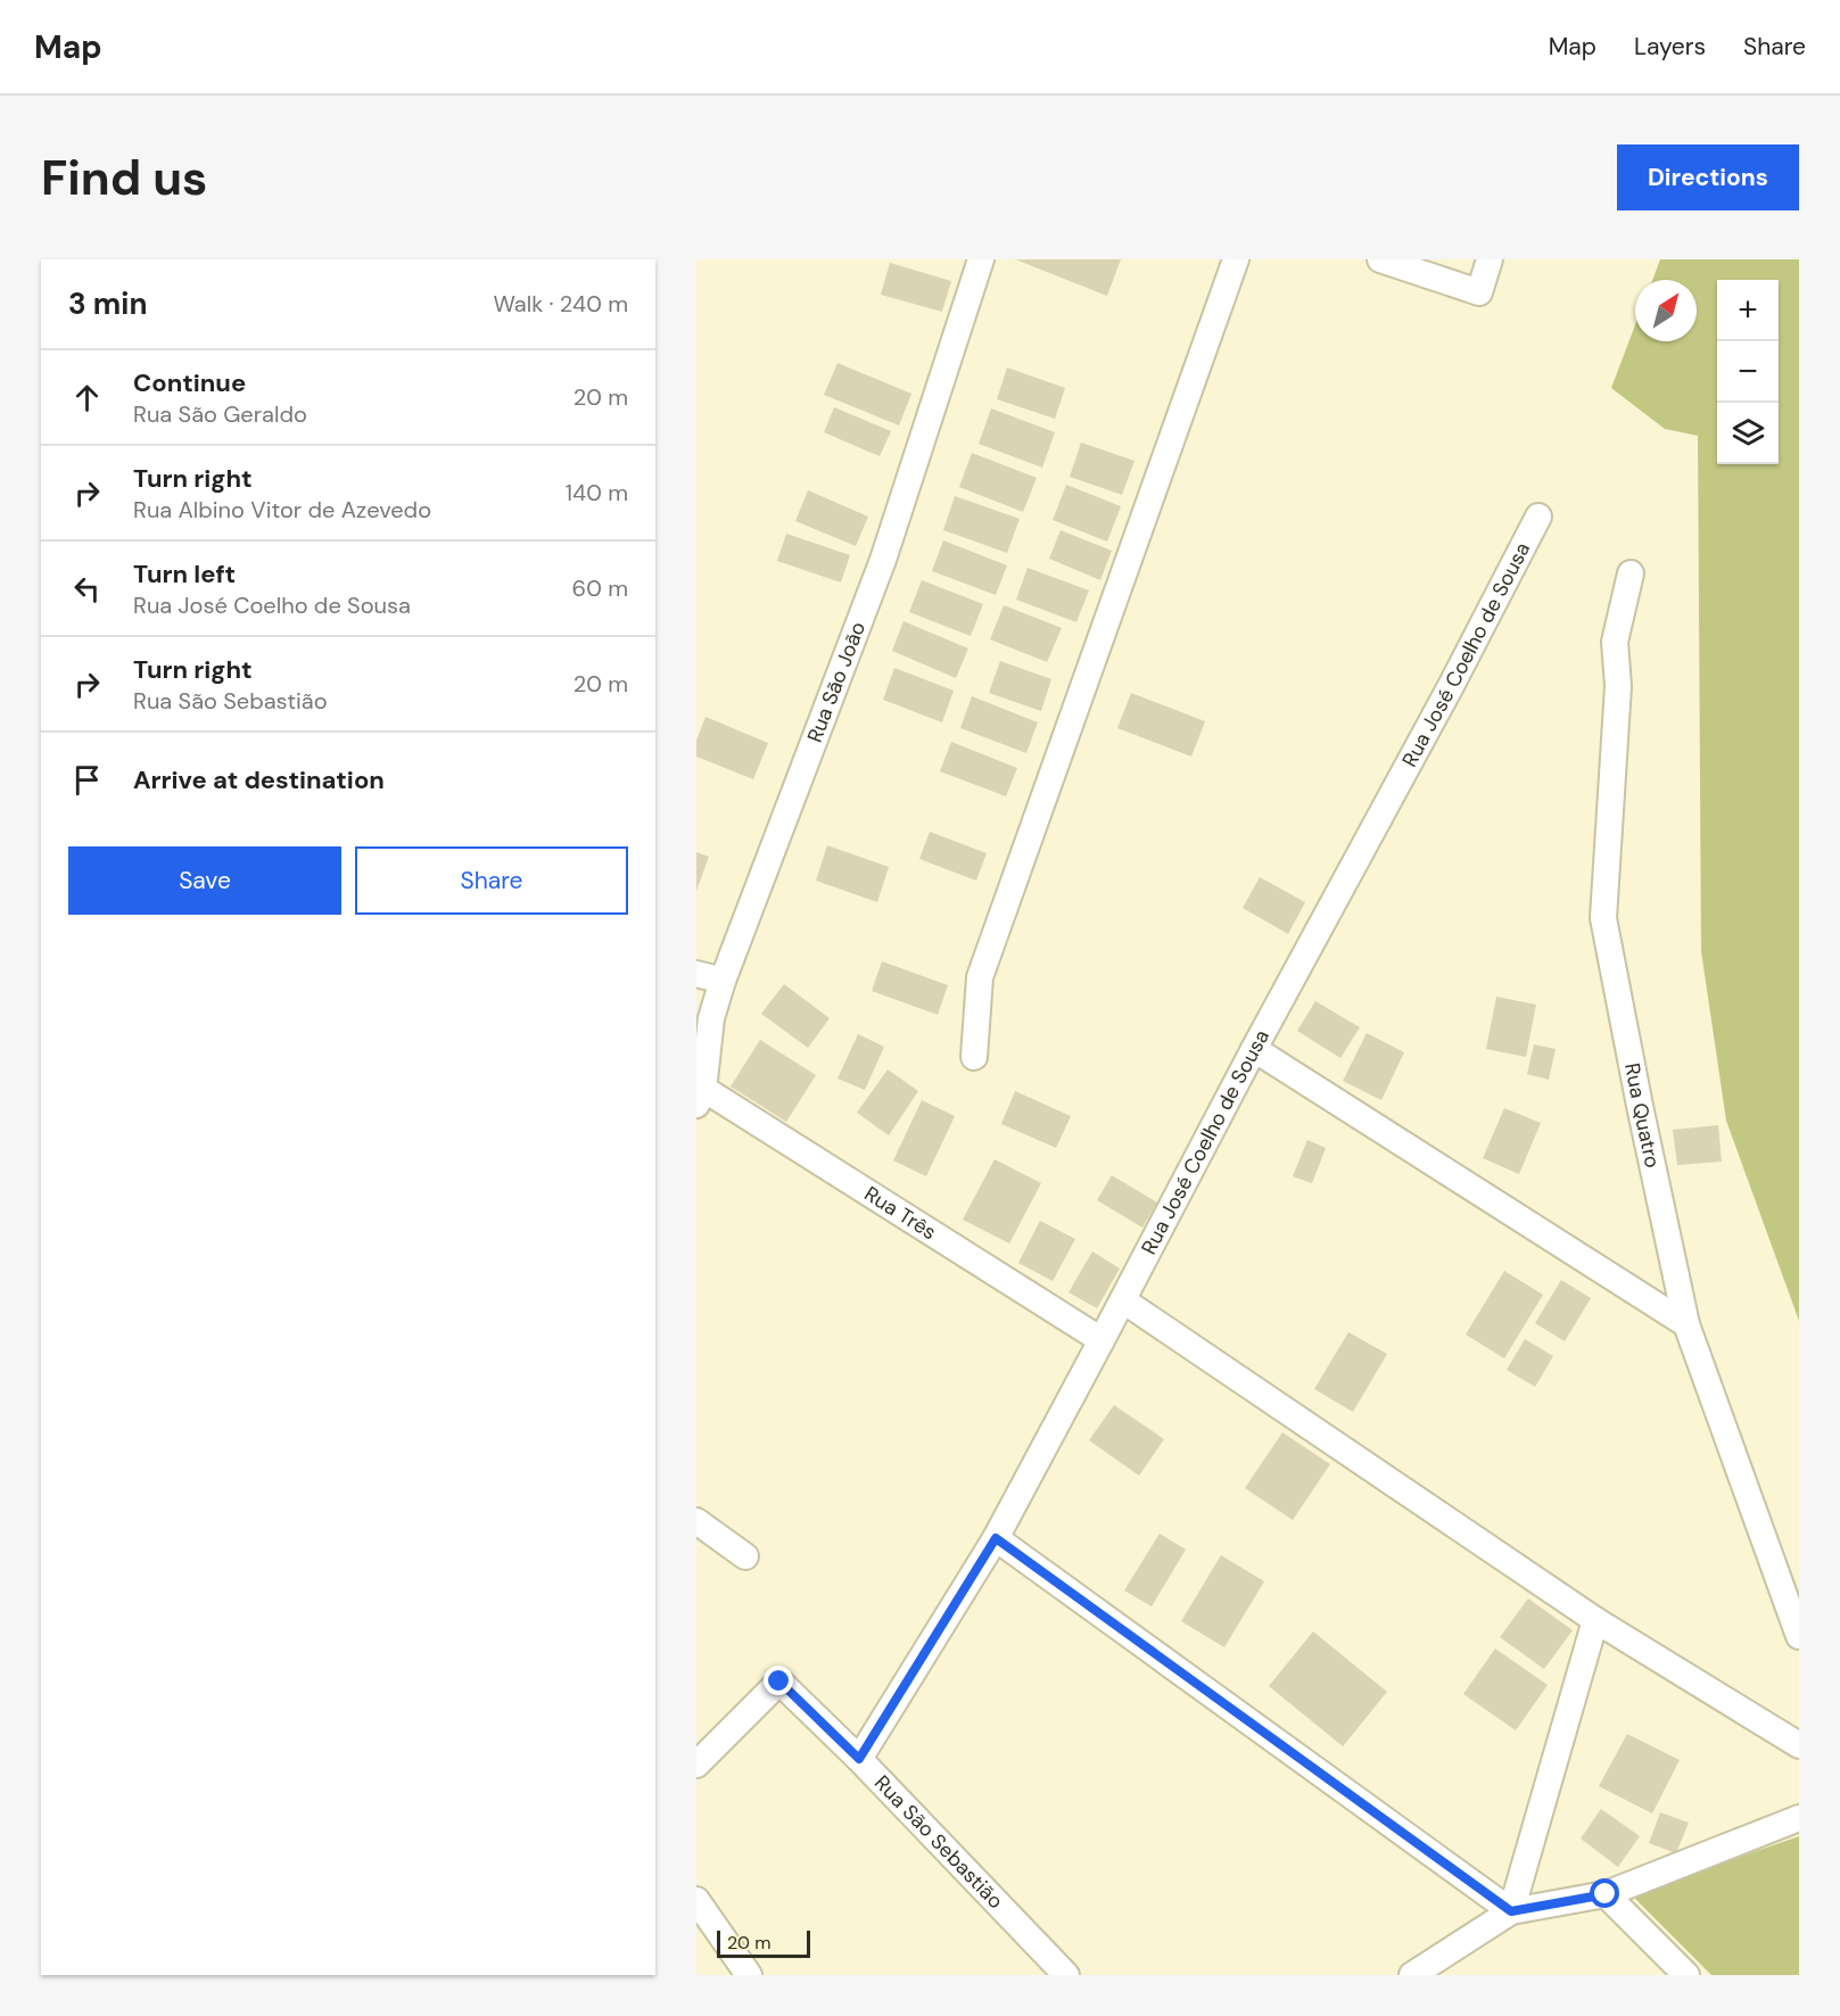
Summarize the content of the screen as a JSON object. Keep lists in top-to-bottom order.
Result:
{
  "streets": {
    "street": [
      "Rua José Coelho de Sousa",
      "Rua São João",
      "Rua Quatro",
      "Rua Três",
      "Rua São Sebastião"
    ]
  },
  "crossings": [
    ["Rua José Coelho de Sousa", "Rua Três"],
    ["Rua José Coelho de Sousa", "Rua São Sebastião"],
    ["Rua São João", "Rua Três"]
  ],
  "scale_bar": "20 m",
  "north": "top right",
  "page": {
    "header": "Map",
    "nav": ["Map", "Layers", "Share"],
    "buttons": [
      "Directions",
      ["Save", "Share"]
    ],
    "title": "Find us",
    "heading": ["3 min", "Walk · 240 m"],
    "map_buttons": ["+", "−"],
    "list": [
      ["Continue", "Rua São Geraldo", "20 m"],
      ["Turn right", "Rua Albino Vitor de Azevedo", "140 m"],
      ["Turn left", "Rua José Coelho de Sousa", "60 m"],
      ["Turn right", "Rua São Sebastião", "20 m"],
      "Arrive at destination"
    ],
    "scale": "20 m"
  }
}
